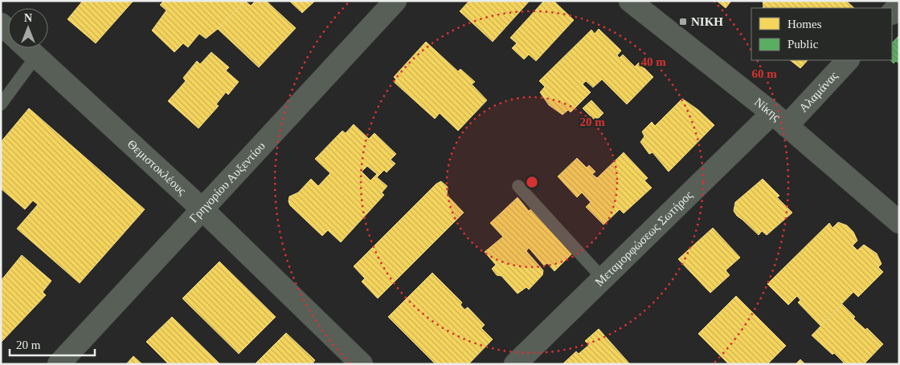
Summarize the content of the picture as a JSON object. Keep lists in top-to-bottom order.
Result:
{
  "streets": {
    "street": [
      "Αλαμάνας",
      "Νίκης",
      "Θεμιστοκλέους",
      "Γρηγορίου Αυξεντίου",
      "Μεταμορφώσεως Σωτήρος"
    ]
  },
  "crossings": [
    ["Αλαμάνας", "Νίκης"],
    ["Αλαμάνας", "Μεταμορφώσεως Σωτήρος"],
    ["Νίκης", "Μεταμορφώσεως Σωτήρος"],
    ["Θεμιστοκλέους", "Γρηγορίου Αυξεντίου"]
  ],
  "places": {
    "transit": ["ΝΙΚΗ"]
  },
  "legend": ["Homes", "Public"],
  "scale_bar": "20 m",
  "north": "top",
  "rings": ["40 m", "60 m", "20 m"]
}
